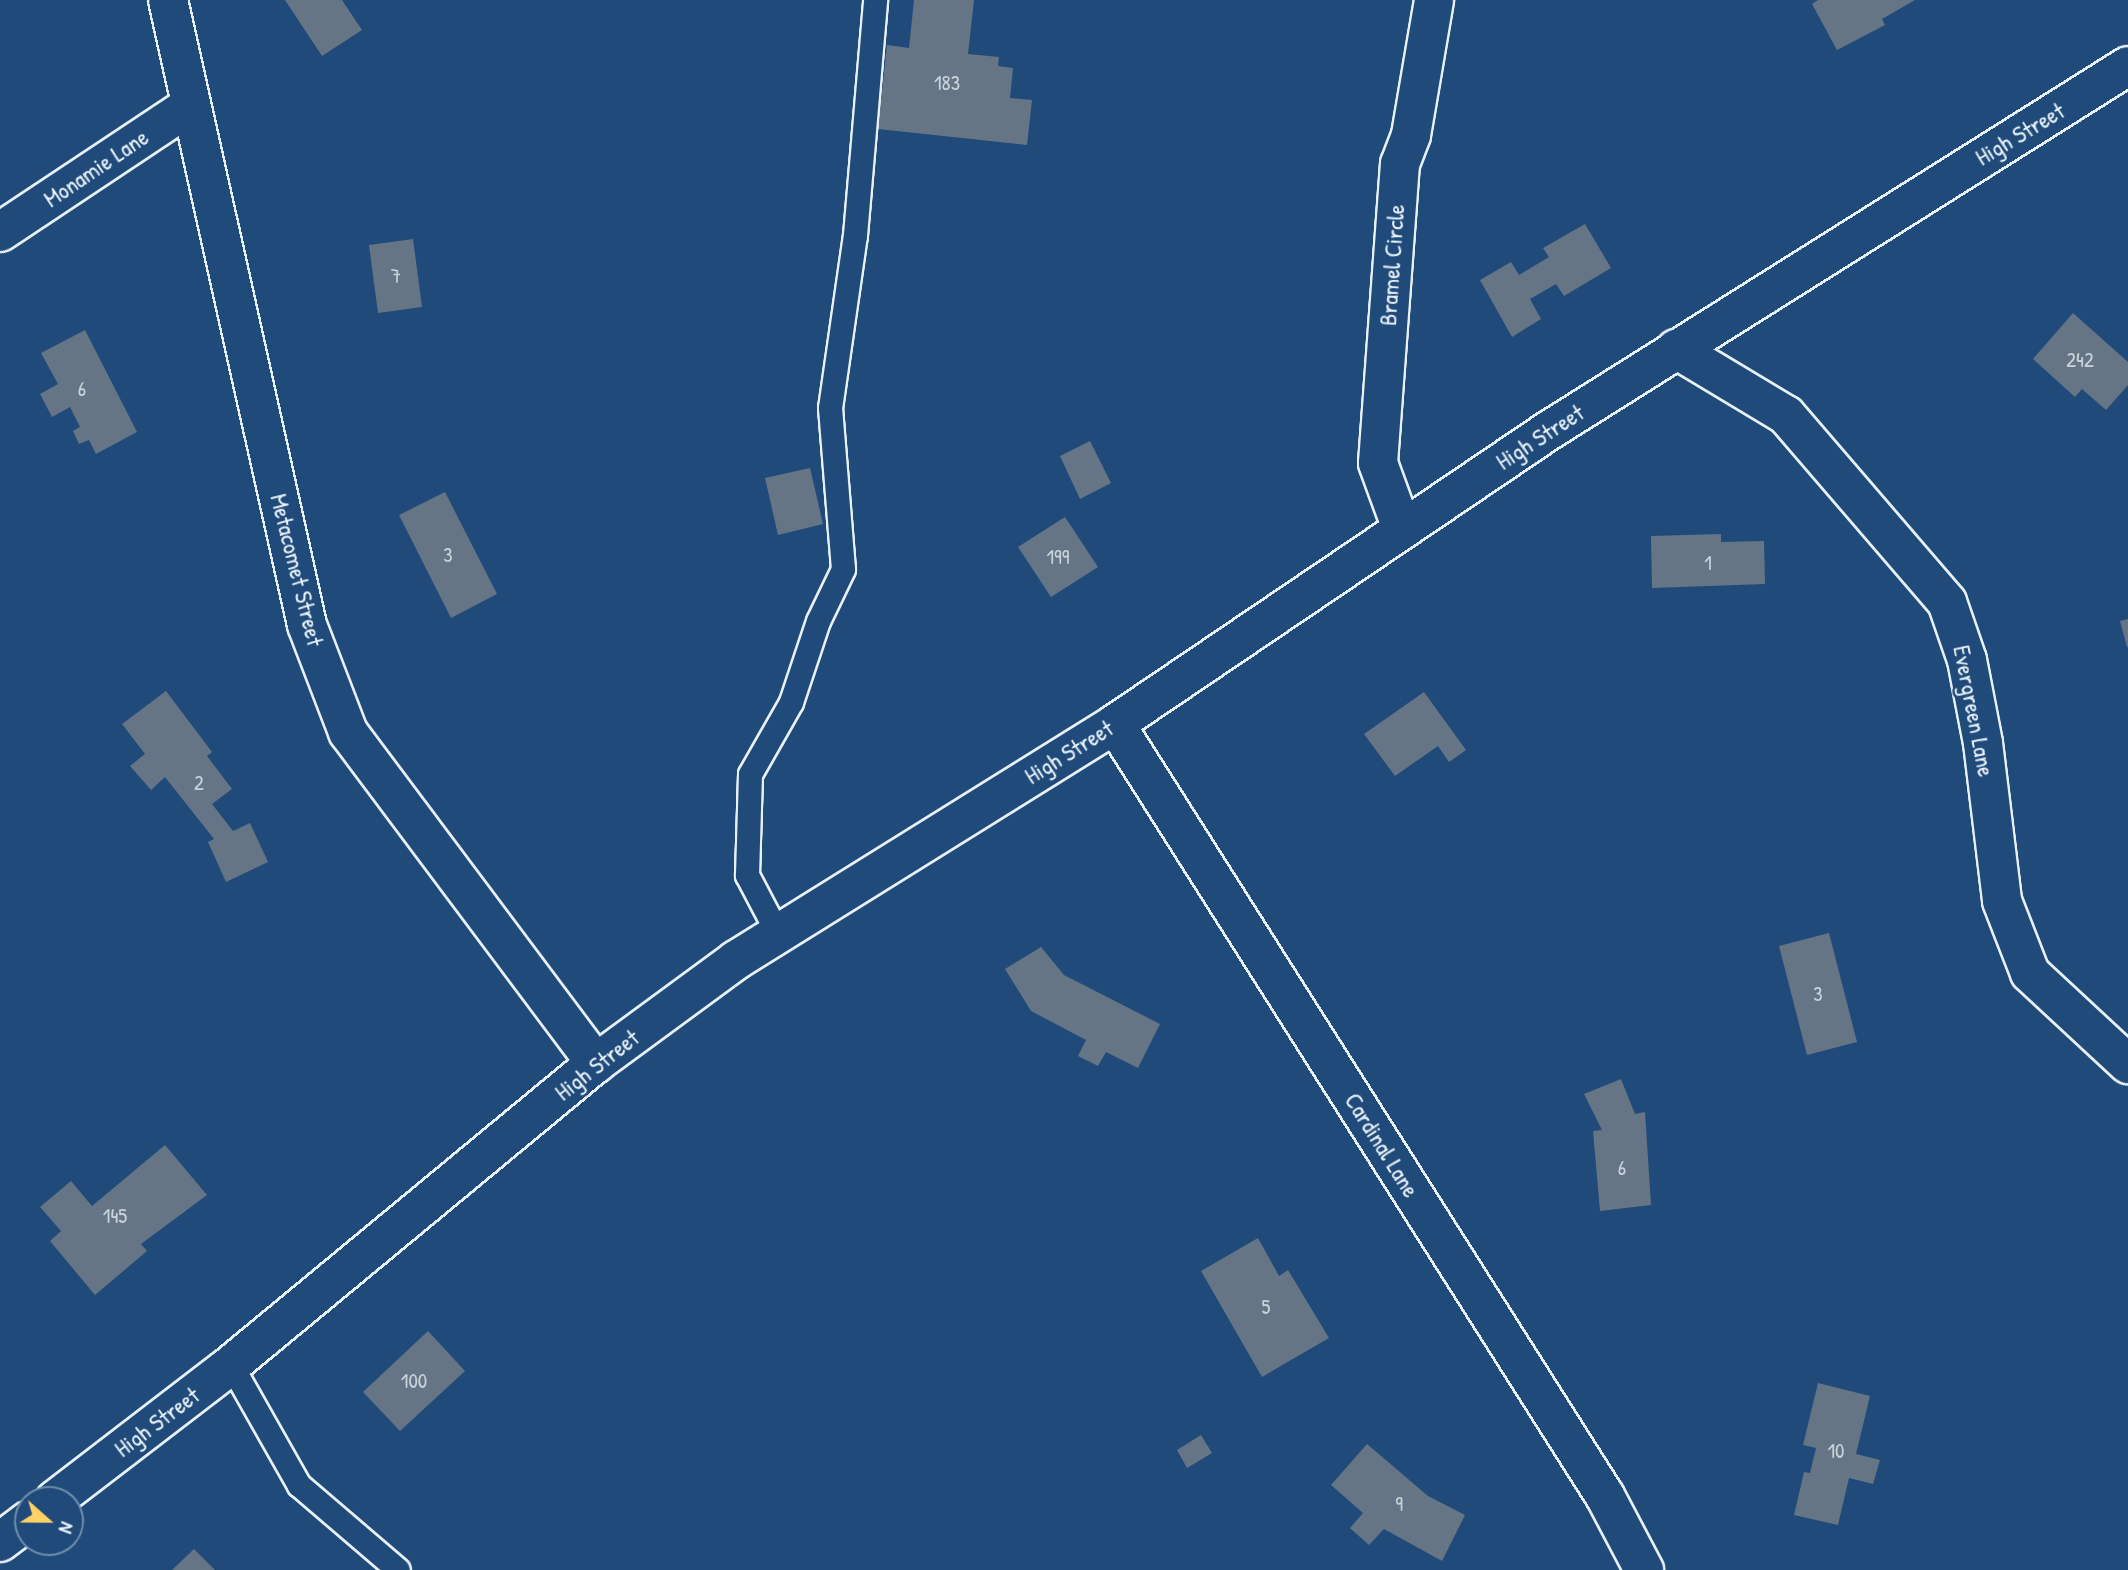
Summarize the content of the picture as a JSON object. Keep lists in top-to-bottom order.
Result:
{
  "streets": {
    "street": [
      "High Street",
      "Monamie Lane",
      "Bramel Circle",
      "Metacomet Street",
      "Evergreen Lane",
      "Cardinal Lane"
    ]
  },
  "crossings": [
    ["High Street", "Bramel Circle"],
    ["High Street", "Metacomet Street"],
    ["High Street", "Evergreen Lane"],
    ["High Street", "Cardinal Lane"],
    ["Monamie Lane", "Metacomet Street"]
  ],
  "house_numbers": [
    "183",
    "7",
    "242",
    "6",
    "3",
    "199",
    "1",
    "2",
    "3",
    "6",
    "145",
    "5",
    "100",
    "10",
    "9"
  ],
  "north": "right"
}
